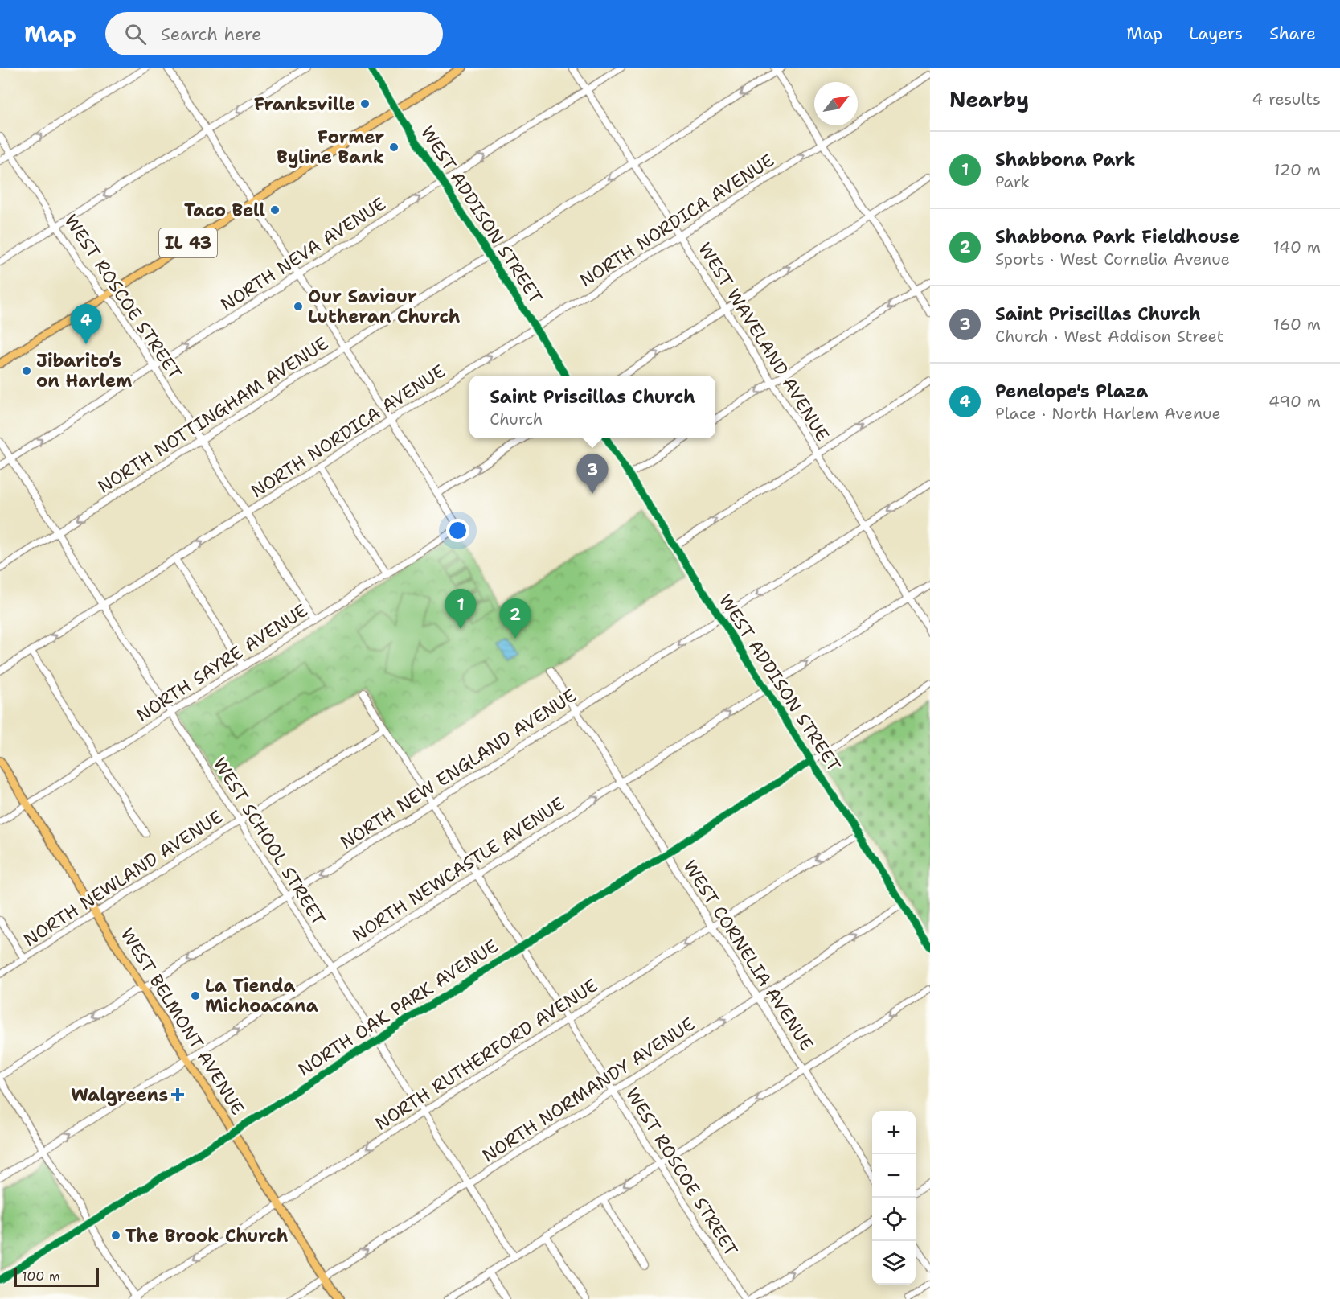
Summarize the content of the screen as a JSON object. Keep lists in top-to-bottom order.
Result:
{
  "streets": {
    "main road": ["IL 43", "WEST BELMONT AVENUE"],
    "street": [
      "WEST ADDISON STREET",
      "NORTH NORDICA AVENUE",
      "NORTH NEVA AVENUE",
      "WEST ROSCOE STREET",
      "WEST WAVELAND AVENUE",
      "NORTH NOTTINGHAM AVENUE",
      "NORTH SAYRE AVENUE",
      "NORTH NEW ENGLAND AVENUE",
      "WEST SCHOOL STREET",
      "NORTH NEWCASTLE AVENUE",
      "NORTH NEWLAND AVENUE",
      "WEST CORNELIA AVENUE",
      "NORTH OAK PARK AVENUE",
      "NORTH RUTHERFORD AVENUE",
      "NORTH NORMANDY AVENUE"
    ]
  },
  "crossings": [
    ["WEST ADDISON STREET", "NORTH NORDICA AVENUE"],
    ["WEST ADDISON STREET", "IL 43"],
    ["WEST ADDISON STREET", "NORTH NEVA AVENUE"],
    ["WEST ADDISON STREET", "NORTH NOTTINGHAM AVENUE"],
    ["WEST ADDISON STREET", "NORTH NEW ENGLAND AVENUE"],
    ["WEST ADDISON STREET", "NORTH NEWCASTLE AVENUE"],
    ["WEST ADDISON STREET", "NORTH OAK PARK AVENUE"],
    ["WEST ADDISON STREET", "NORTH RUTHERFORD AVENUE"],
    ["WEST ADDISON STREET", "NORTH NORMANDY AVENUE"],
    ["NORTH NORDICA AVENUE", "WEST ROSCOE STREET"],
    ["NORTH NORDICA AVENUE", "WEST WAVELAND AVENUE"],
    ["NORTH NORDICA AVENUE", "WEST SCHOOL STREET"],
    ["IL 43", "WEST ROSCOE STREET"],
    ["NORTH NEVA AVENUE", "WEST ROSCOE STREET"],
    ["NORTH NEVA AVENUE", "WEST WAVELAND AVENUE"],
    ["NORTH NEVA AVENUE", "WEST SCHOOL STREET"],
    ["WEST ROSCOE STREET", "NORTH NOTTINGHAM AVENUE"],
    ["WEST ROSCOE STREET", "NORTH SAYRE AVENUE"],
    ["WEST ROSCOE STREET", "NORTH NEW ENGLAND AVENUE"],
    ["WEST ROSCOE STREET", "NORTH NEWCASTLE AVENUE"],
    ["WEST ROSCOE STREET", "NORTH NEWLAND AVENUE"],
    ["WEST ROSCOE STREET", "NORTH OAK PARK AVENUE"],
    ["WEST ROSCOE STREET", "NORTH RUTHERFORD AVENUE"],
    ["WEST ROSCOE STREET", "NORTH NORMANDY AVENUE"],
    ["WEST WAVELAND AVENUE", "NORTH NOTTINGHAM AVENUE"],
    ["WEST WAVELAND AVENUE", "NORTH NEW ENGLAND AVENUE"],
    ["WEST WAVELAND AVENUE", "NORTH NEWCASTLE AVENUE"],
    ["NORTH NOTTINGHAM AVENUE", "WEST SCHOOL STREET"],
    ["NORTH SAYRE AVENUE", "WEST SCHOOL STREET"],
    ["NORTH SAYRE AVENUE", "WEST BELMONT AVENUE"],
    ["NORTH NEW ENGLAND AVENUE", "WEST SCHOOL STREET"],
    ["NORTH NEW ENGLAND AVENUE", "WEST CORNELIA AVENUE"],
    ["NORTH NEW ENGLAND AVENUE", "WEST BELMONT AVENUE"],
    ["WEST SCHOOL STREET", "NORTH NEWCASTLE AVENUE"],
    ["WEST SCHOOL STREET", "NORTH NEWLAND AVENUE"],
    ["WEST SCHOOL STREET", "NORTH OAK PARK AVENUE"],
    ["WEST SCHOOL STREET", "NORTH RUTHERFORD AVENUE"],
    ["WEST SCHOOL STREET", "NORTH NORMANDY AVENUE"],
    ["NORTH NEWCASTLE AVENUE", "WEST CORNELIA AVENUE"],
    ["NORTH NEWCASTLE AVENUE", "WEST BELMONT AVENUE"],
    ["NORTH NEWLAND AVENUE", "WEST BELMONT AVENUE"],
    ["WEST CORNELIA AVENUE", "NORTH OAK PARK AVENUE"],
    ["WEST CORNELIA AVENUE", "NORTH RUTHERFORD AVENUE"],
    ["WEST CORNELIA AVENUE", "NORTH NORMANDY AVENUE"],
    ["NORTH OAK PARK AVENUE", "WEST BELMONT AVENUE"],
    ["WEST BELMONT AVENUE", "NORTH RUTHERFORD AVENUE"],
    ["WEST BELMONT AVENUE", "NORTH NORMANDY AVENUE"]
  ],
  "one_way": [
    "NORTH NORDICA AVENUE",
    "NORTH NEVA AVENUE",
    "NORTH NOTTINGHAM AVENUE",
    "NORTH NEW ENGLAND AVENUE",
    "NORTH NEWCASTLE AVENUE",
    "NORTH RUTHERFORD AVENUE",
    "NORTH NORMANDY AVENUE"
  ],
  "places": {
    "other": [
      "Franksville",
      "Former Byline Bank",
      "Taco Bell",
      "Our Saviour Lutheran Church",
      "Jibarito’s on Harlem",
      "La Tienda Michoacana",
      "The Brook Church"
    ],
    "health": ["Walgreens"]
  },
  "scale_bar": "100 m",
  "north": "top right",
  "page": {
    "header": "Map",
    "search": "Search here",
    "nav": ["Map", "Layers", "Share"],
    "heading": ["Nearby", "4 results"],
    "list": [
      {
        "mark": "1",
        "name": "Shabbona Park",
        "note": "Park",
        "value": "120 m"
      },
      {
        "mark": "2",
        "name": "Shabbona Park Fieldhouse",
        "note": "Sports · West Cornelia Avenue",
        "value": "140 m"
      },
      {
        "mark": "3",
        "name": "Saint Priscillas Church",
        "note": "Church · West Addison Street",
        "value": "160 m"
      },
      {
        "mark": "4",
        "name": "Penelope's Plaza",
        "note": "Place · North Harlem Avenue",
        "value": "490 m"
      }
    ],
    "pins": [
      "4",
      "3",
      "1",
      "2"
    ],
    "popup": ["Saint Priscillas Church", "Church"],
    "map_buttons": ["+", "−"],
    "scale": "100 m"
  }
}
